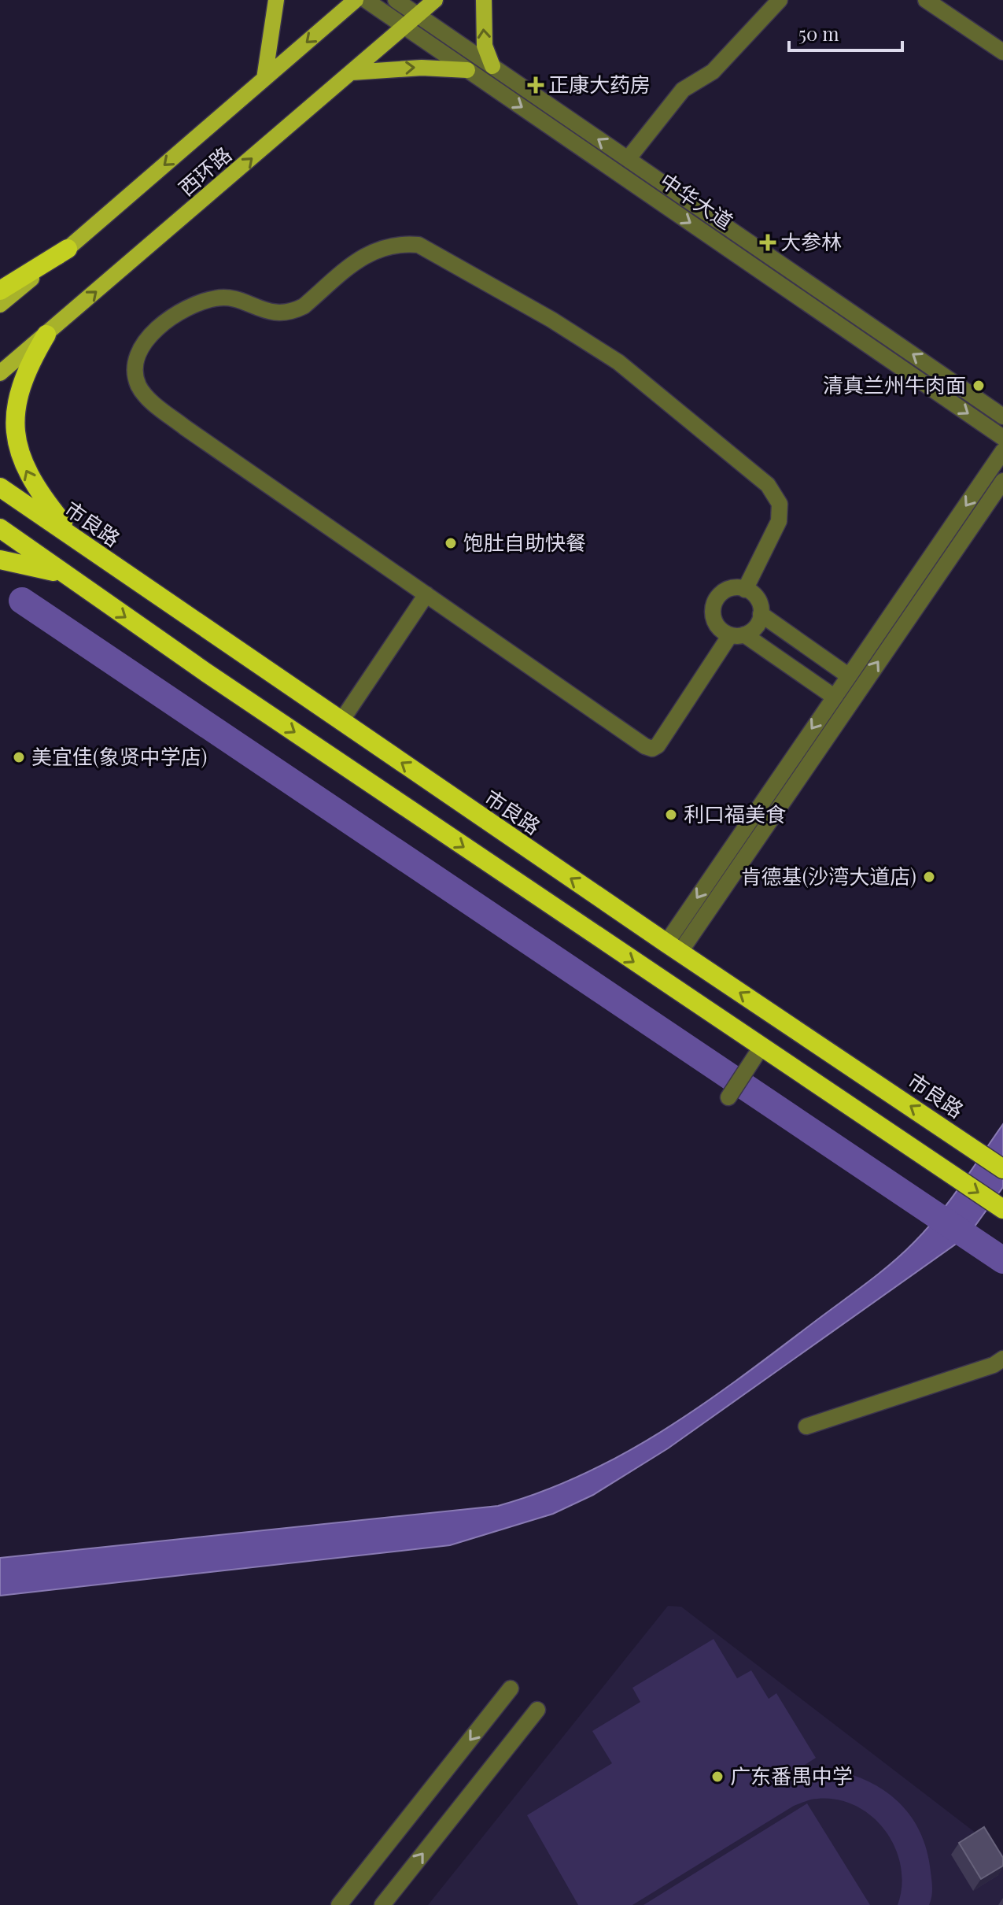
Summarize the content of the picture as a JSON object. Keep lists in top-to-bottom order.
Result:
{
  "streets": {
    "highway": ["市良路"],
    "main road": ["西环路"],
    "street": ["中华大道"]
  },
  "crossings": [
    ["西环路", "中华大道"]
  ],
  "places": {
    "health": ["正康大药房", "大参林"],
    "other": [
      "清真兰州牛肉面",
      "饱肚自助快餐",
      "美宜佳(象贤中学店)",
      "利口福美食",
      "肯德基(沙湾大道店)",
      "广东番禺中学"
    ]
  },
  "scale_bar": "50 m"
}
